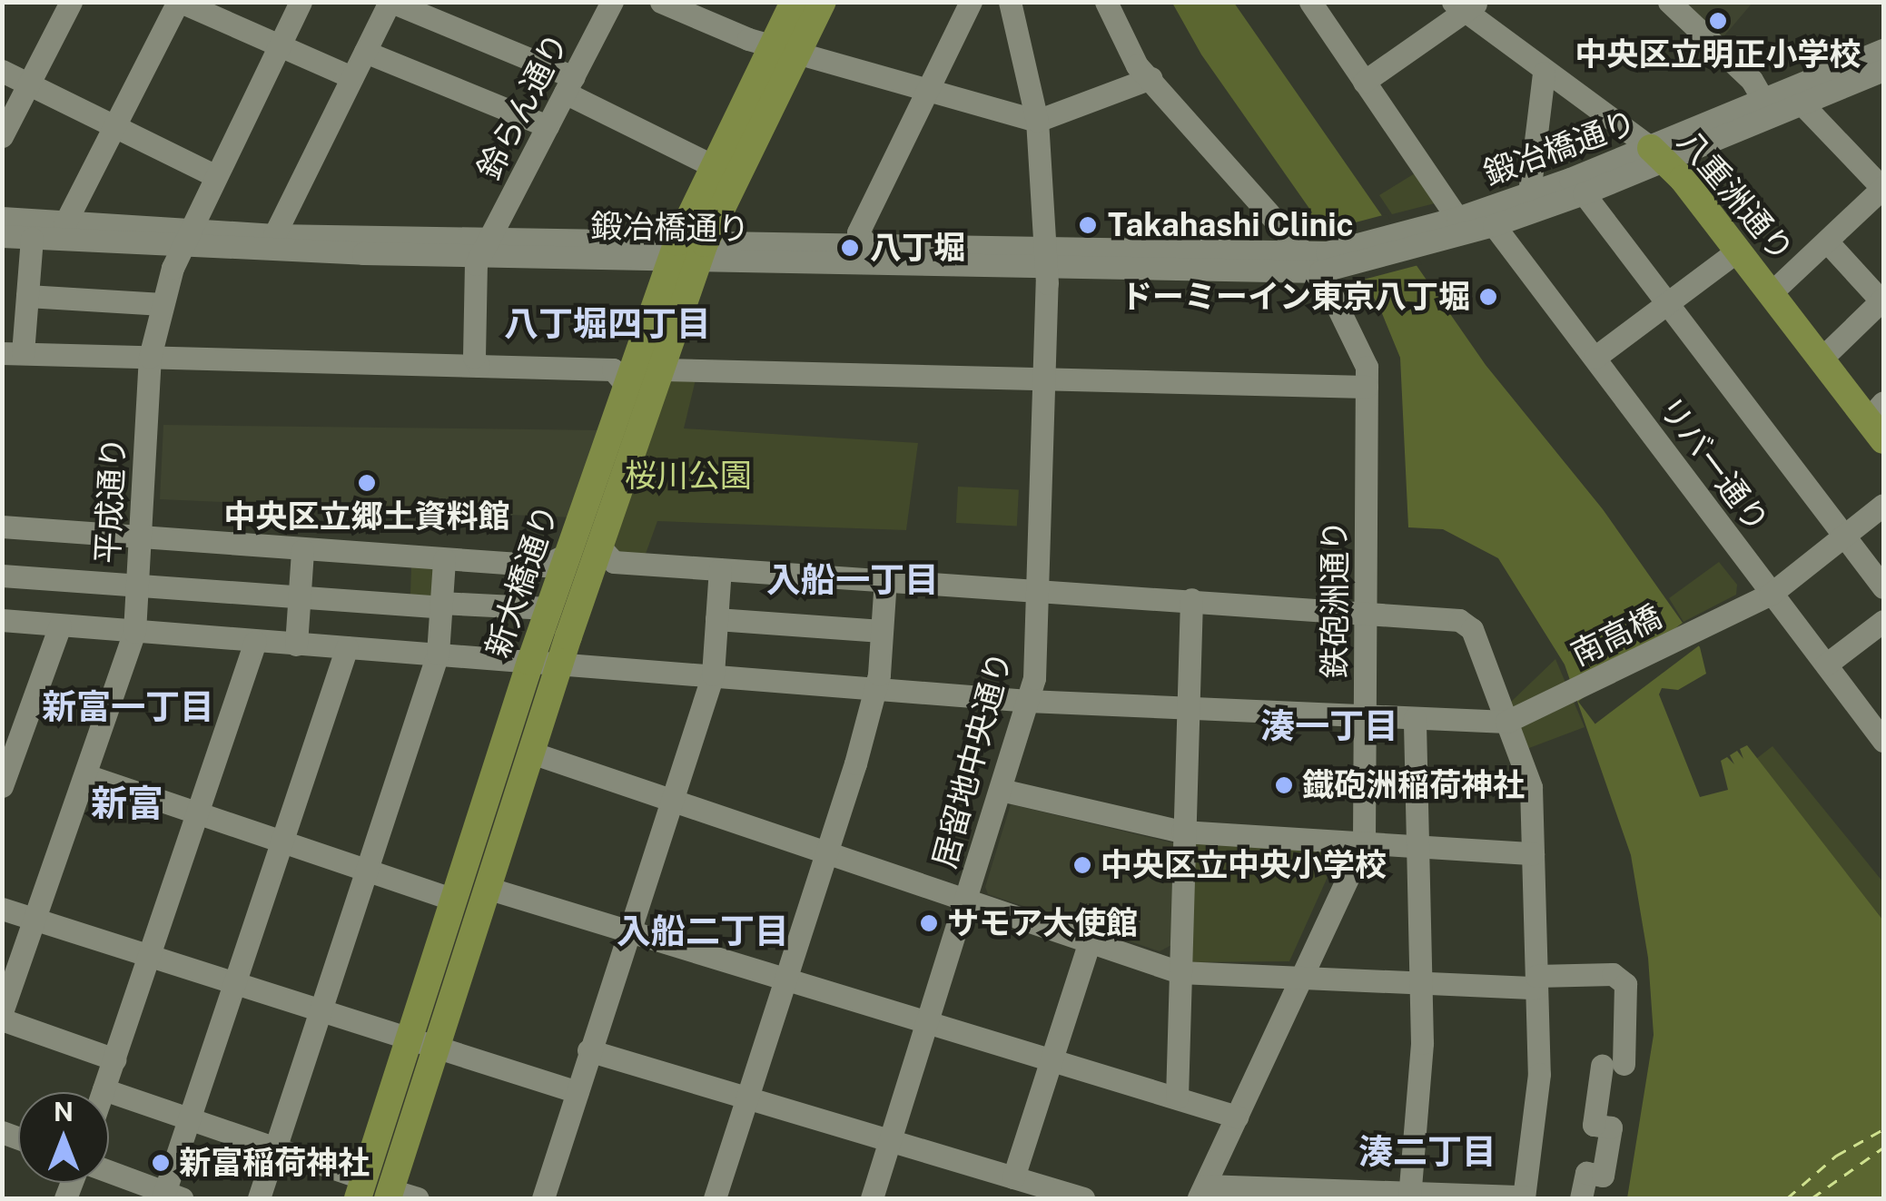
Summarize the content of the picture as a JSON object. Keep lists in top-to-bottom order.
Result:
{
  "streets": {
    "main road": ["八重洲通り", "新大橋通り"],
    "street": [
      "鈴らん通り",
      "鍛冶橋通り",
      "リバー通り",
      "平成通り",
      "鉄砲洲通り",
      "南高橋",
      "居留地中央通り"
    ]
  },
  "crossings": [
    ["鈴らん通り", "鍛冶橋通り"],
    ["鍛冶橋通り", "八重洲通り"],
    ["鍛冶橋通り", "リバー通り"],
    ["鍛冶橋通り", "平成通り"],
    ["鍛冶橋通り", "新大橋通り"],
    ["鍛冶橋通り", "鉄砲洲通り"],
    ["鍛冶橋通り", "居留地中央通り"],
    ["リバー通り", "南高橋"]
  ],
  "districts": [
    "八丁堀四丁目",
    "入船一丁目",
    "新富一丁目",
    "湊一丁目",
    "新富",
    "入船二丁目",
    "湊二丁目"
  ],
  "parks": ["桜川公園"],
  "places": [
    "中央区立明正小学校",
    "Takahashi Clinic",
    "八丁堀",
    "ドーミーイン東京八丁堀",
    "中央区立郷土資料館",
    "鐡砲洲稲荷神社",
    "中央区立中央小学校",
    "サモア大使館",
    "新富稲荷神社"
  ],
  "north": "top"
}
